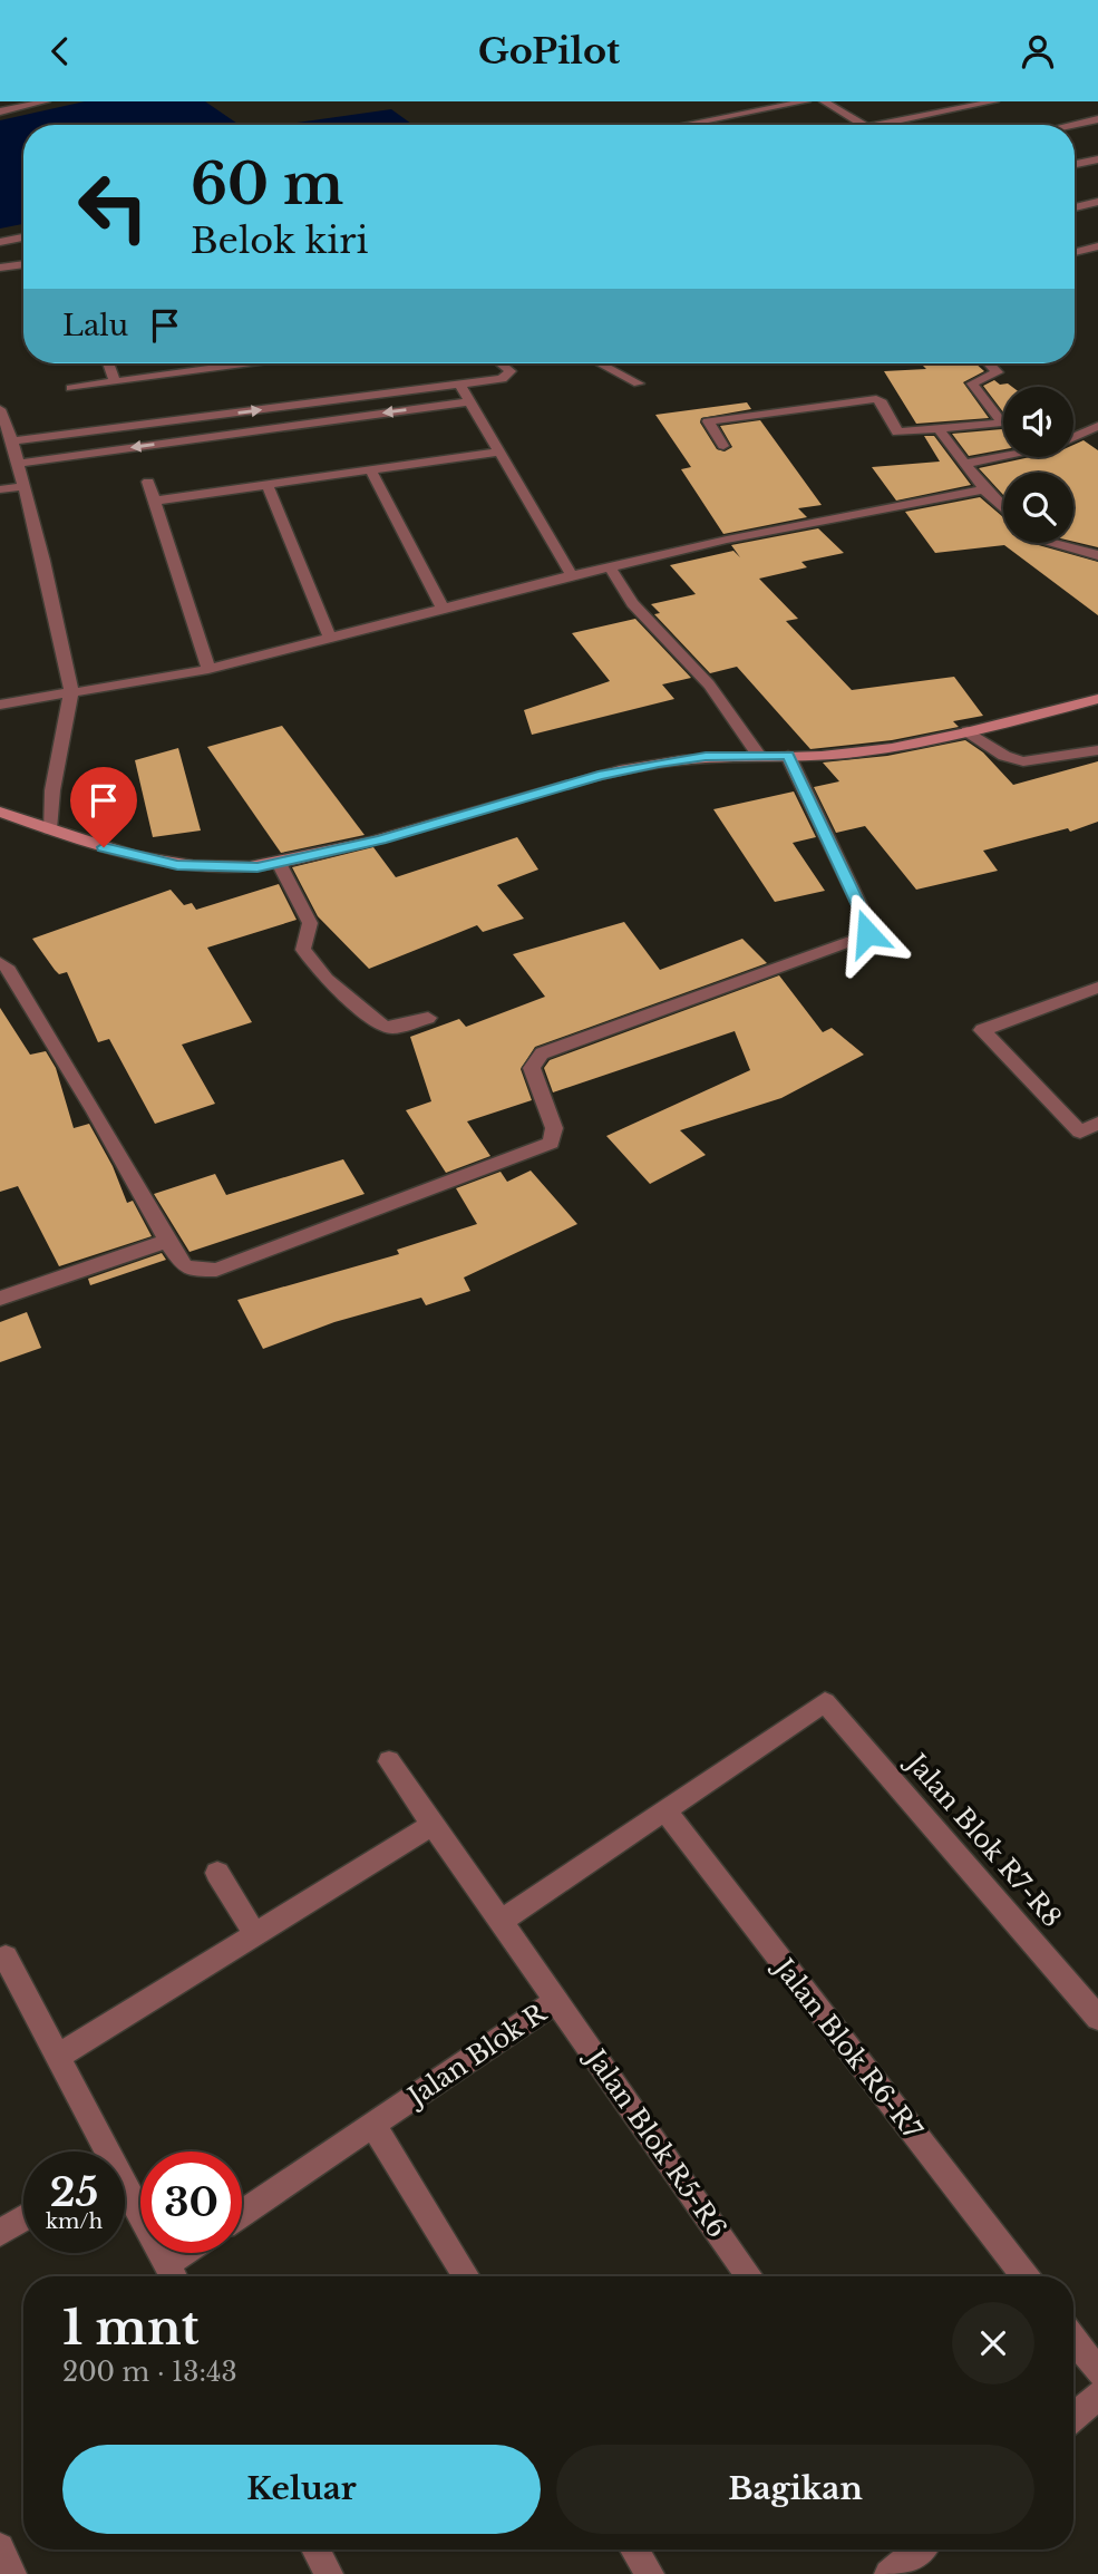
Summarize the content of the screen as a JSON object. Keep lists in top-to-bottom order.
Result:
{
  "streets": {
    "street": [
      "Jalan Blok R7-R8",
      "Jalan Blok R6-R7",
      "Jalan Blok R",
      "Jalan Blok R5-R6"
    ]
  },
  "crossings": [
    ["Jalan Blok R7-R8", "Jalan Blok R6-R7"],
    ["Jalan Blok R", "Jalan Blok R5-R6"]
  ],
  "page": {
    "header": "GoPilot",
    "turn": ["60 m", "Belok kiri"],
    "then": "Lalu",
    "speed": "25 km/h",
    "limit": "30",
    "heading": ["1 mnt", "200 m · 13:43"],
    "buttons": ["Keluar", "Bagikan"]
  }
}
